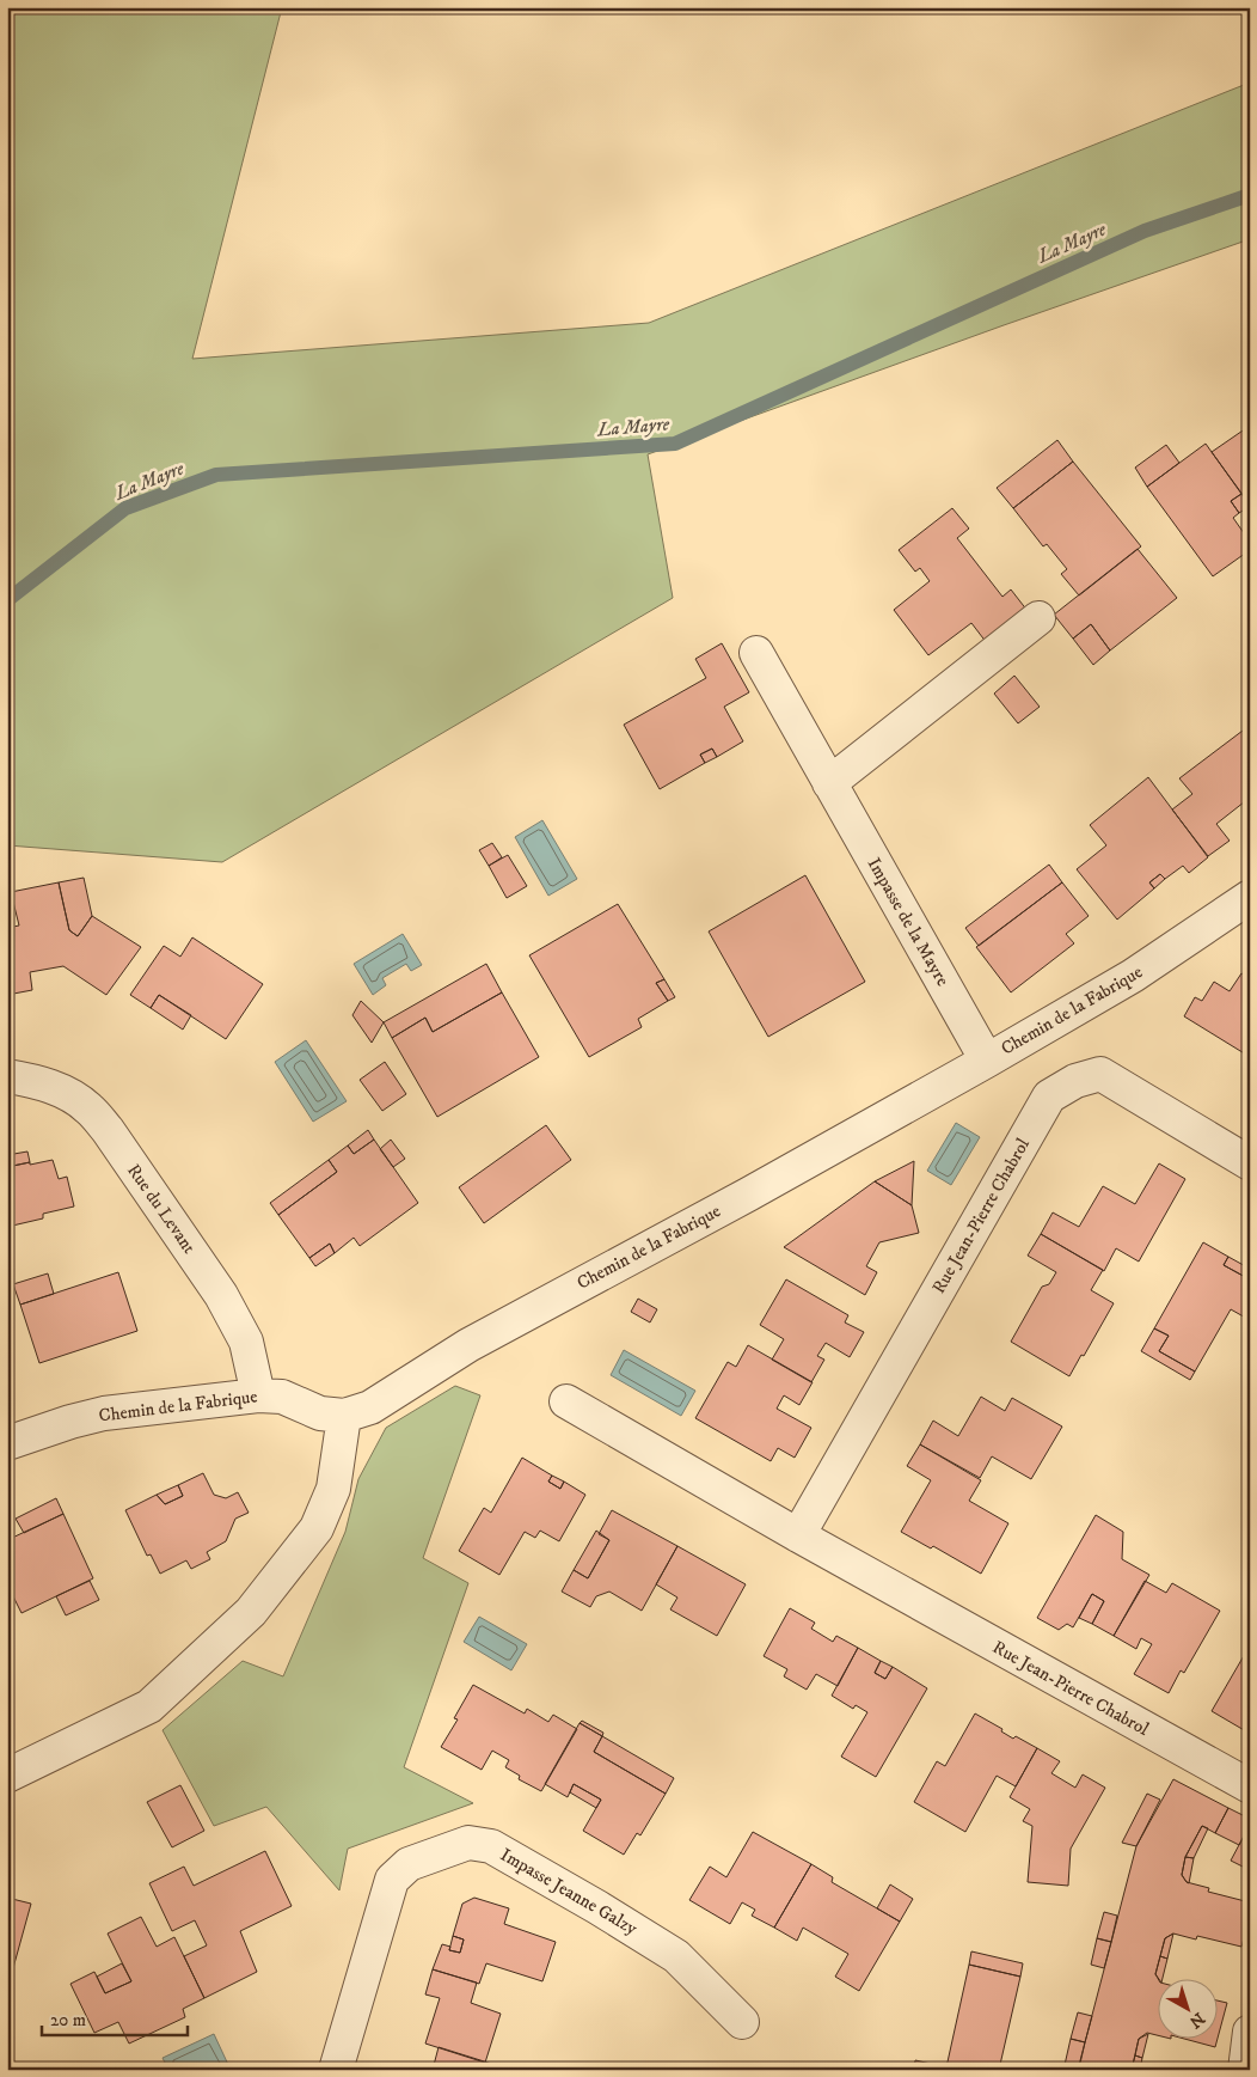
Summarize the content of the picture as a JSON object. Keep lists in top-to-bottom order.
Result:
{
  "streets": {
    "street": [
      "Impasse de la Mayre",
      "Chemin de la Fabrique",
      "Rue du Levant",
      "Rue Jean-Pierre Chabrol",
      "Impasse Jeanne Galzy"
    ]
  },
  "crossings": [
    ["Impasse de la Mayre", "Chemin de la Fabrique"],
    ["Chemin de la Fabrique", "Rue du Levant"]
  ],
  "water": ["La Mayre"],
  "scale_bar": "20 m",
  "north": "bottom right"
}
